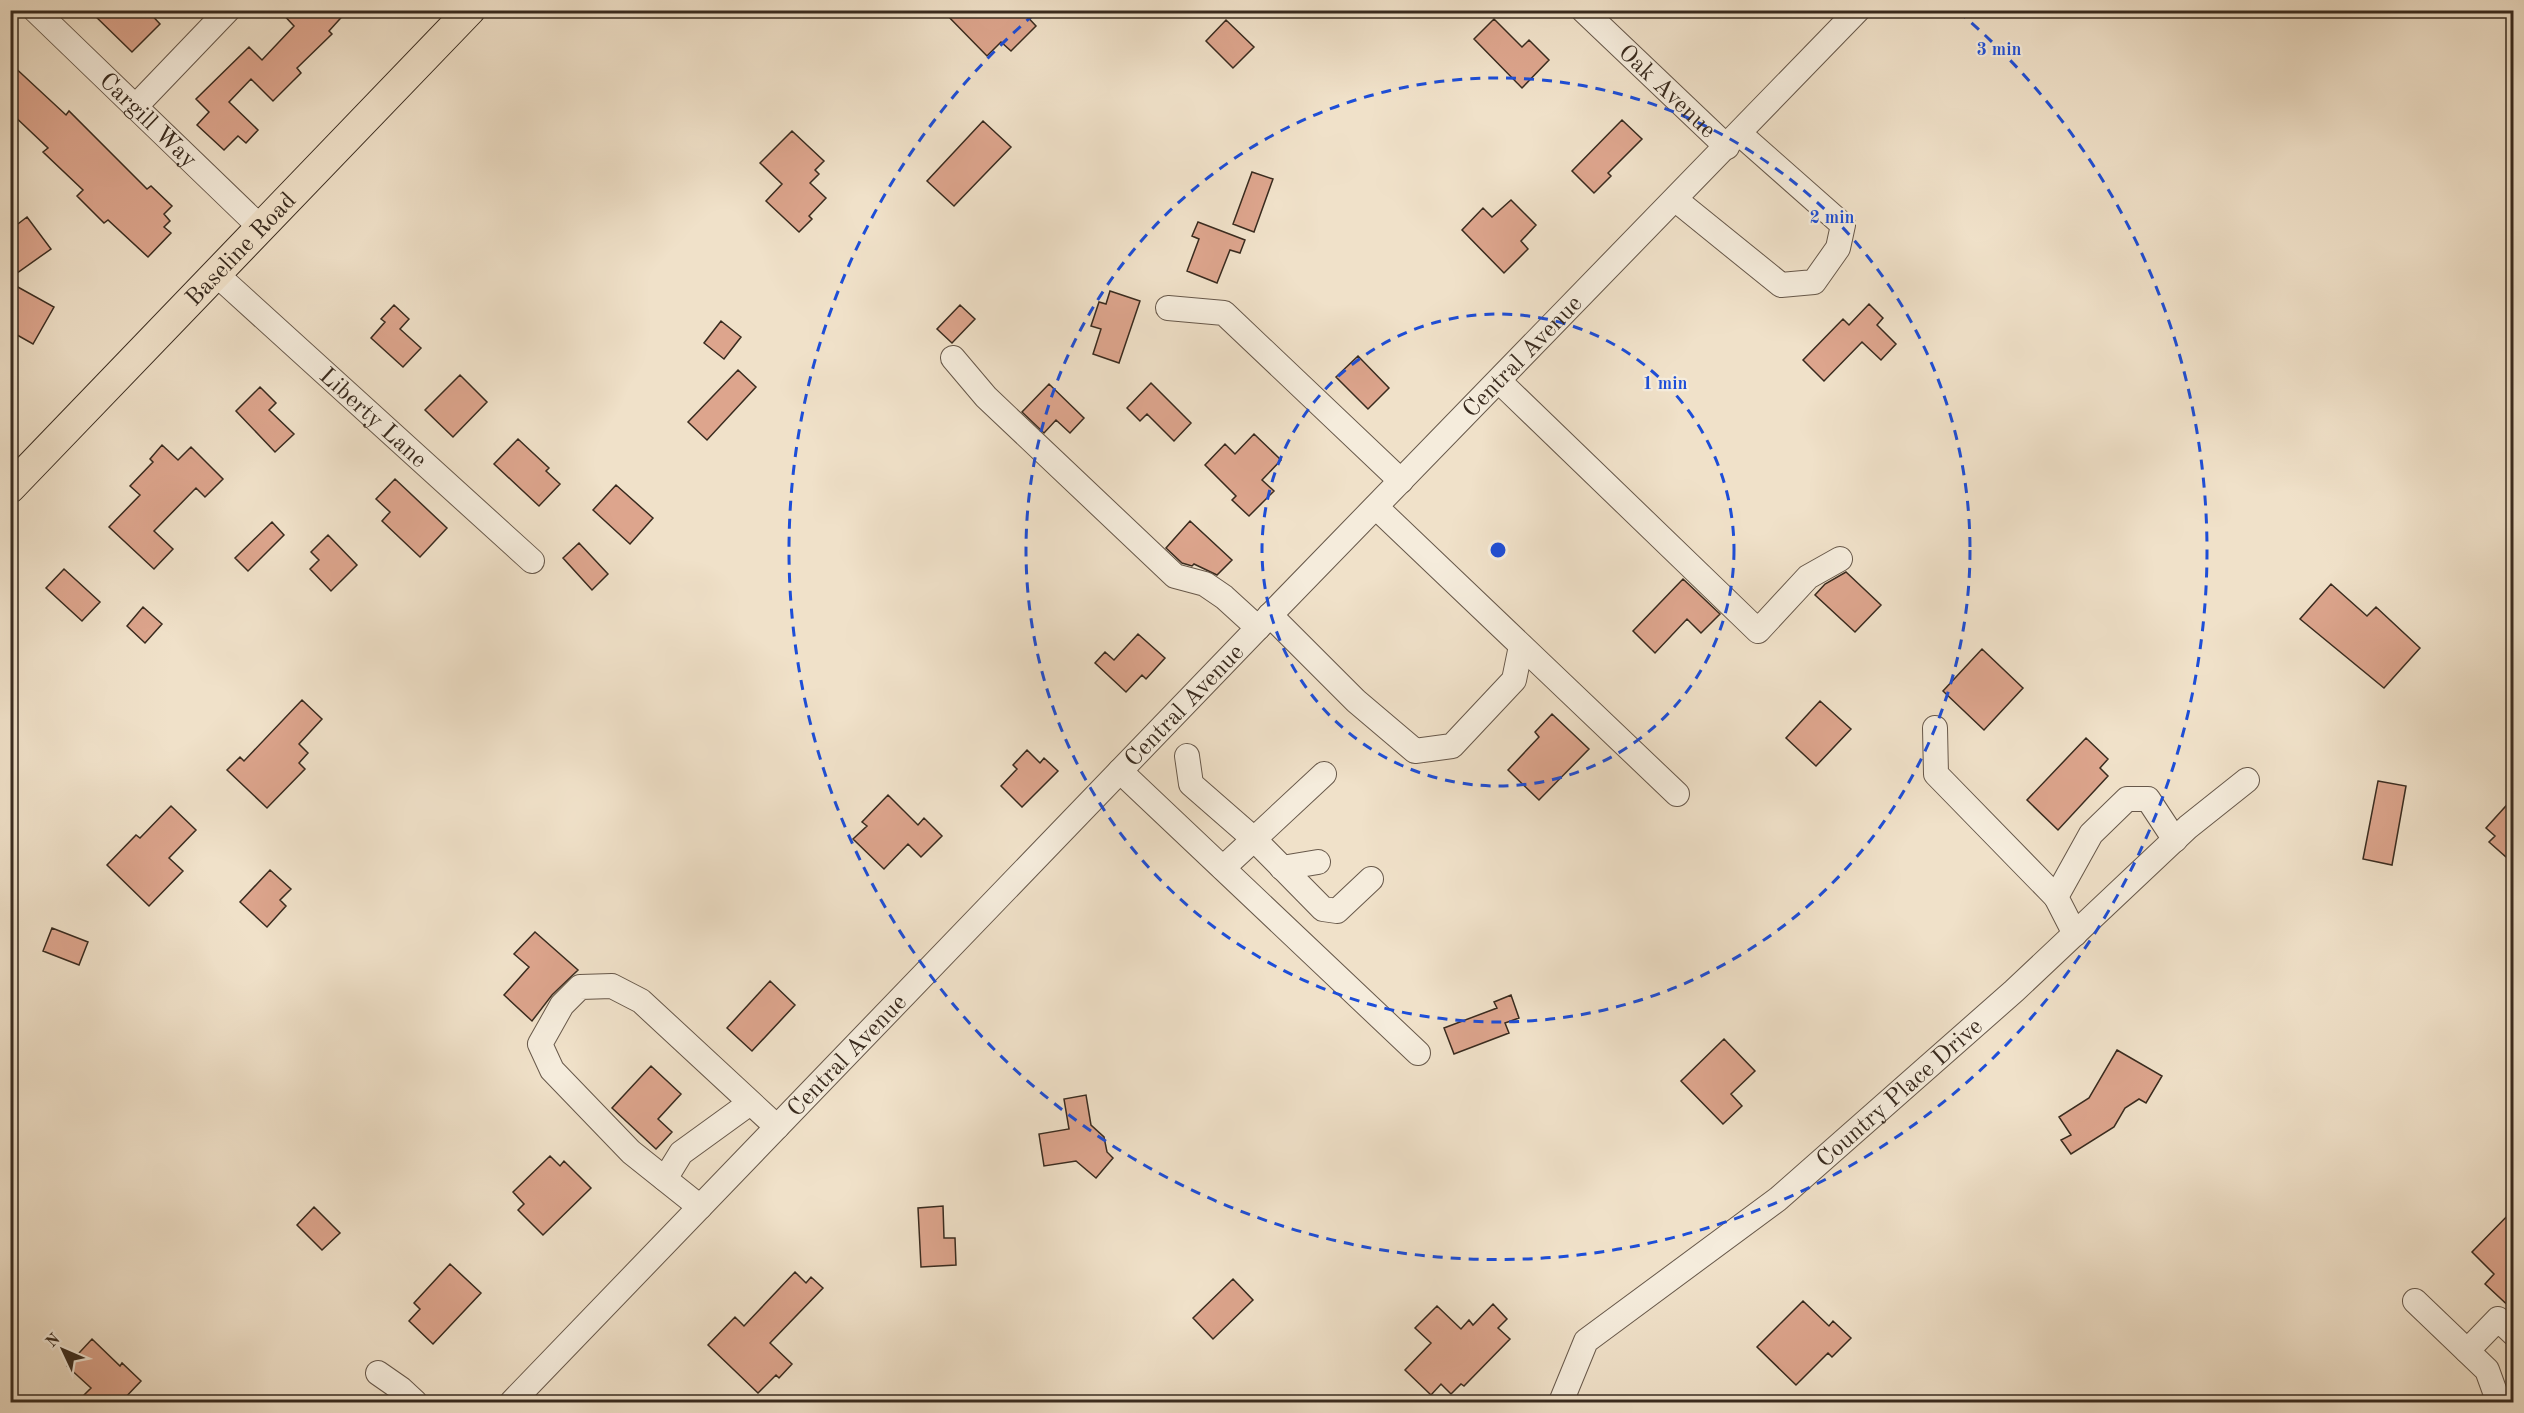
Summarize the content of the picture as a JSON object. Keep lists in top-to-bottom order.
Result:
{
  "streets": {
    "main road": ["Baseline Road"],
    "street": [
      "Oak Avenue",
      "Cargill Way",
      "Central Avenue",
      "Liberty Lane",
      "Country Place Drive"
    ]
  },
  "crossings": [
    ["Oak Avenue", "Central Avenue"],
    ["Cargill Way", "Baseline Road"],
    ["Baseline Road", "Liberty Lane"]
  ],
  "north": "top left",
  "rings": ["3 min", "2 min", "1 min"]
}
